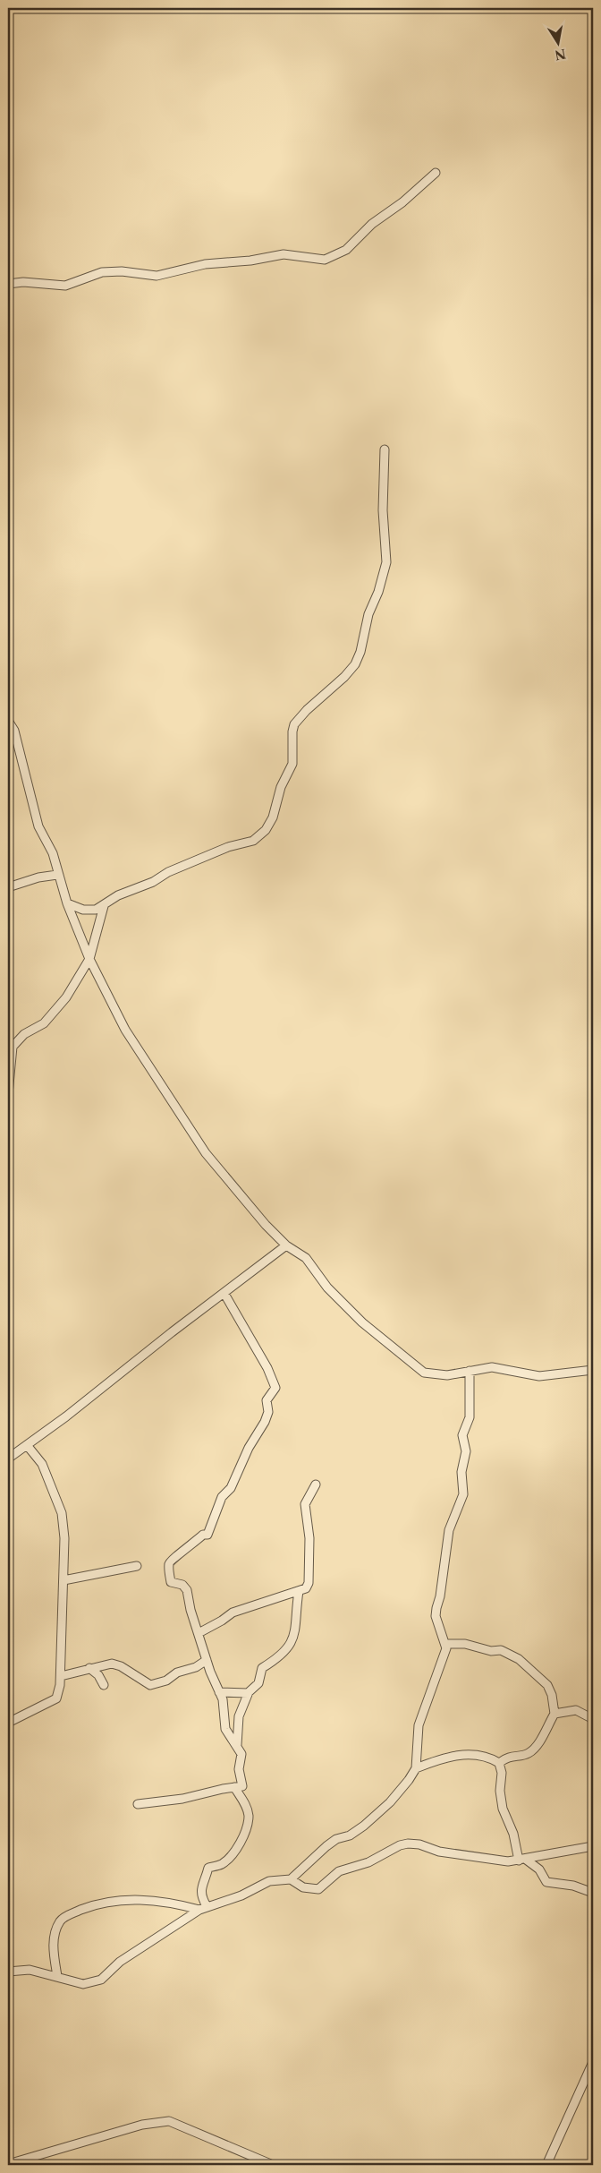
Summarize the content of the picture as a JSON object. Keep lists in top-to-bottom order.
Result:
{
  "north": "bottom"
}
